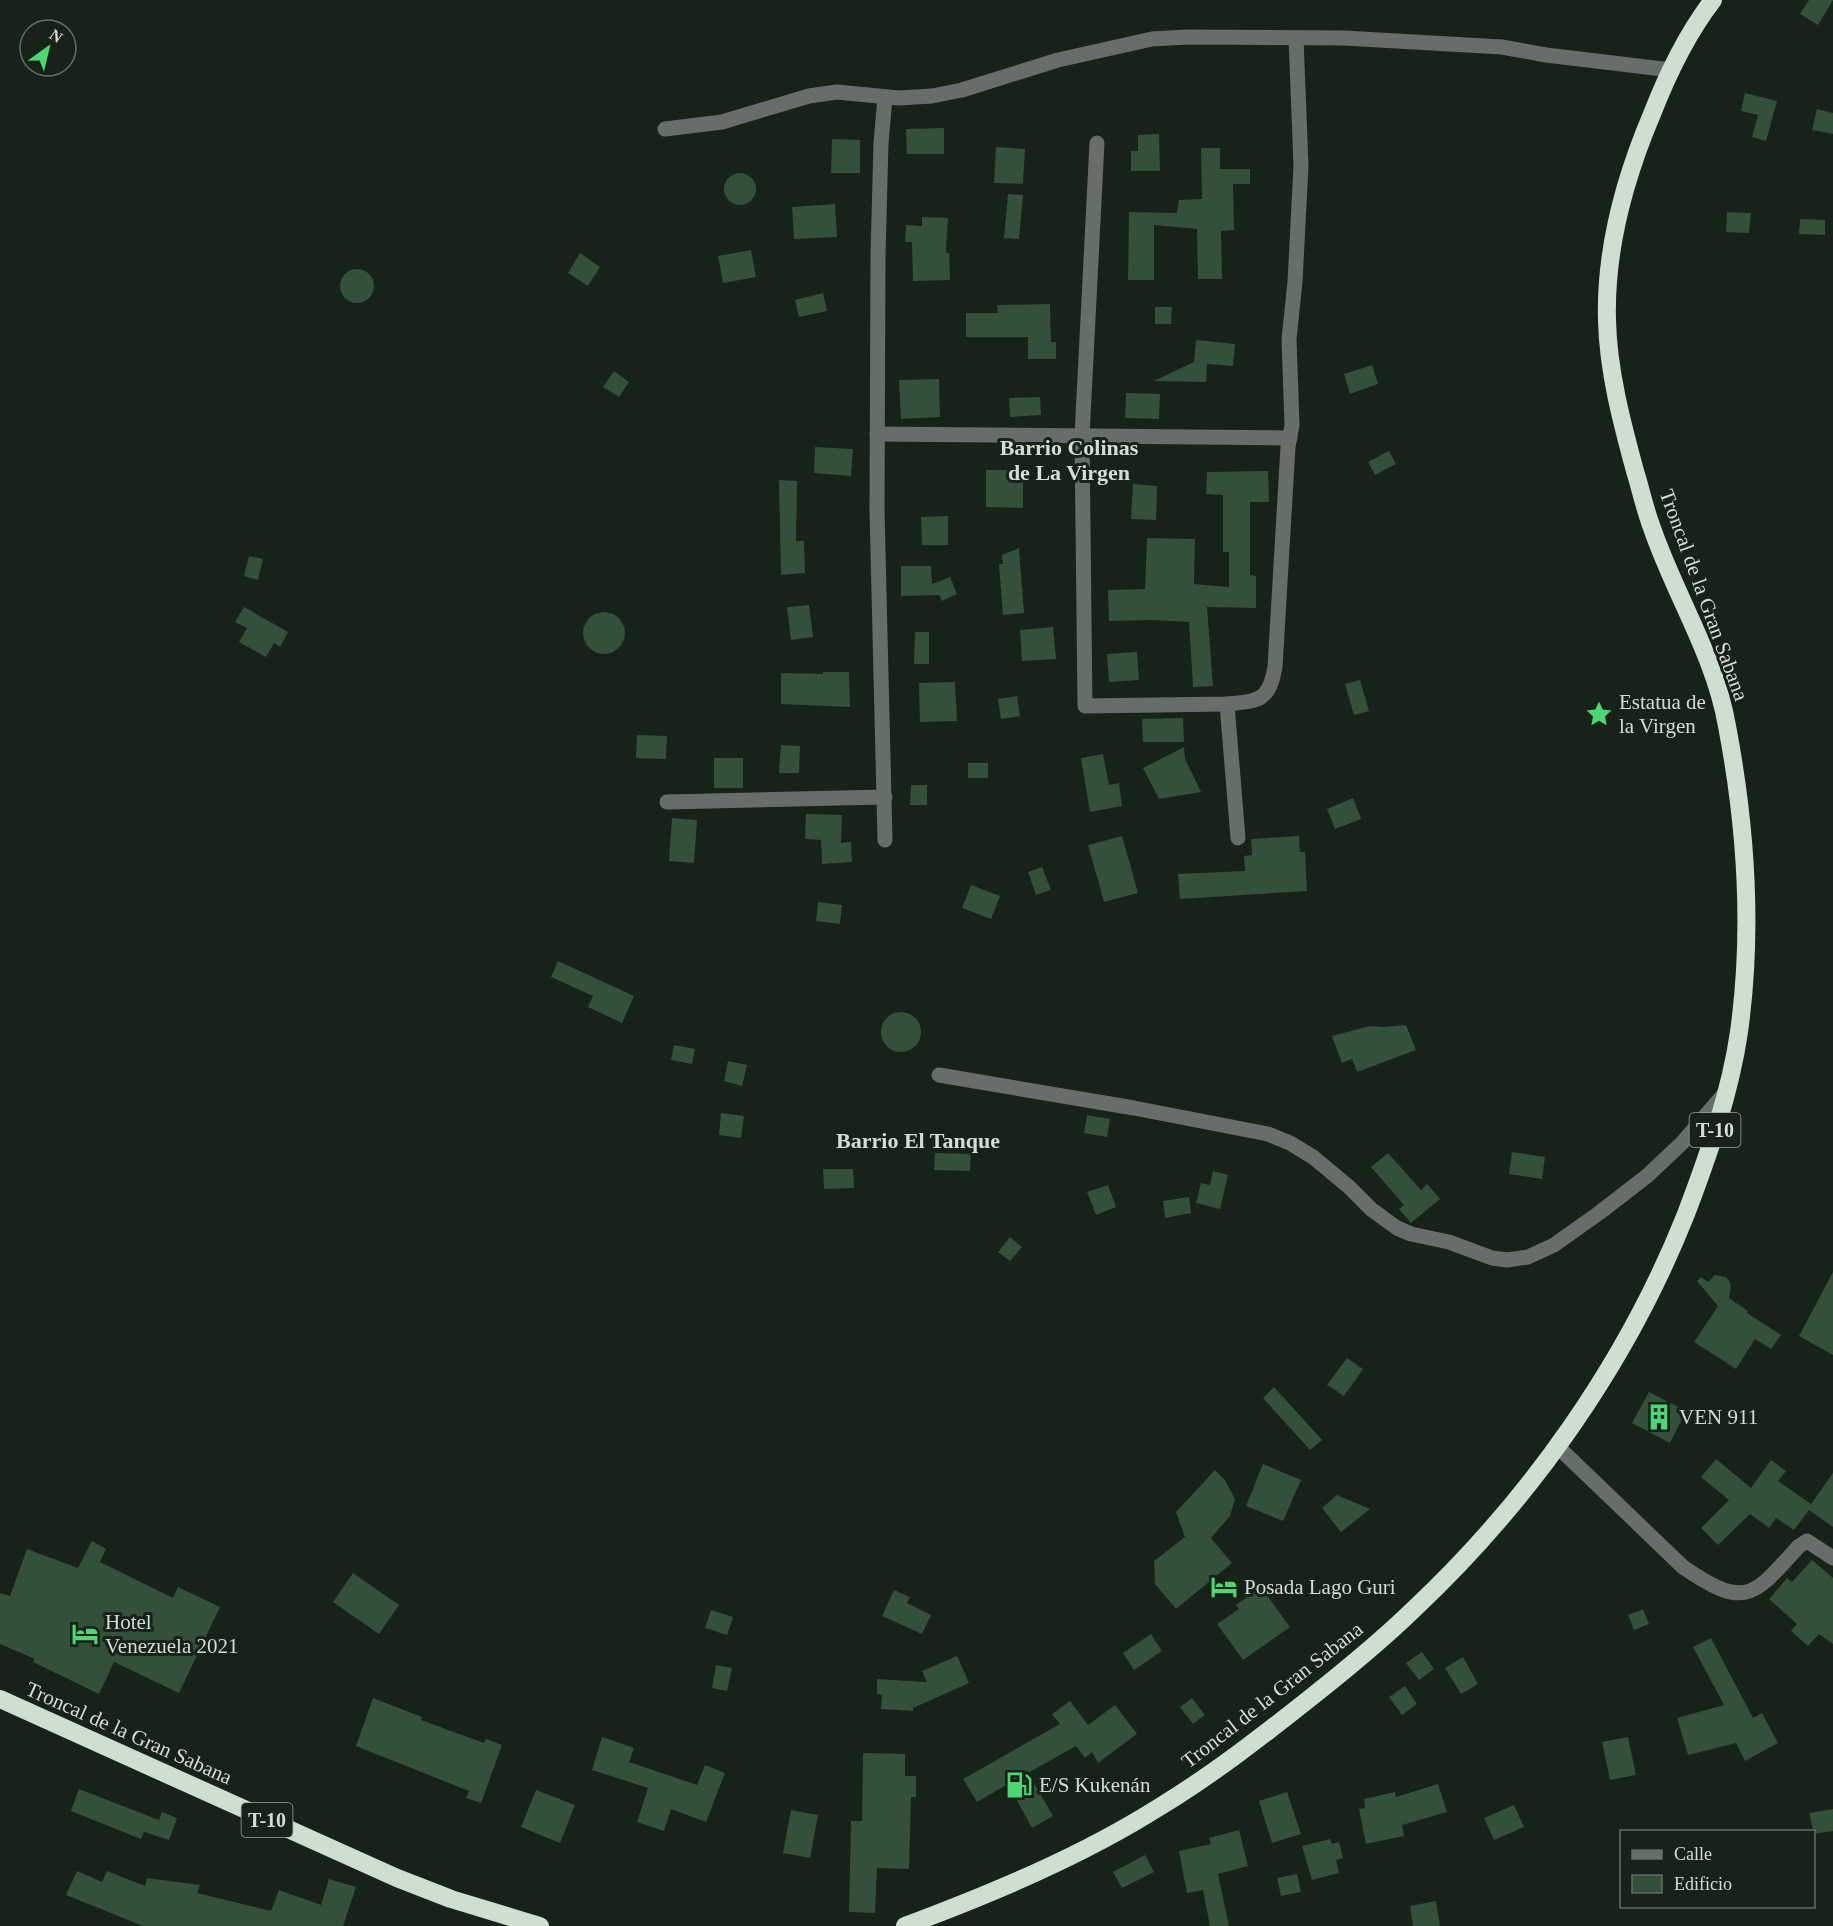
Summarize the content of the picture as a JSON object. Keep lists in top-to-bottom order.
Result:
{
  "streets": {
    "highway": ["Troncal de la Gran Sabana", "T-10"]
  },
  "districts": ["Barrio Colinas de La Virgen", "Barrio El Tanque"],
  "places": {
    "place": ["Estatua de la Virgen"],
    "building": ["VEN 911"],
    "hotel": ["Posada Lago Guri", "Hotel Venezuela 2021"],
    "fuel station": ["E/S Kukenán"]
  },
  "legend": ["Calle", "Edificio"],
  "north": "top right"
}
